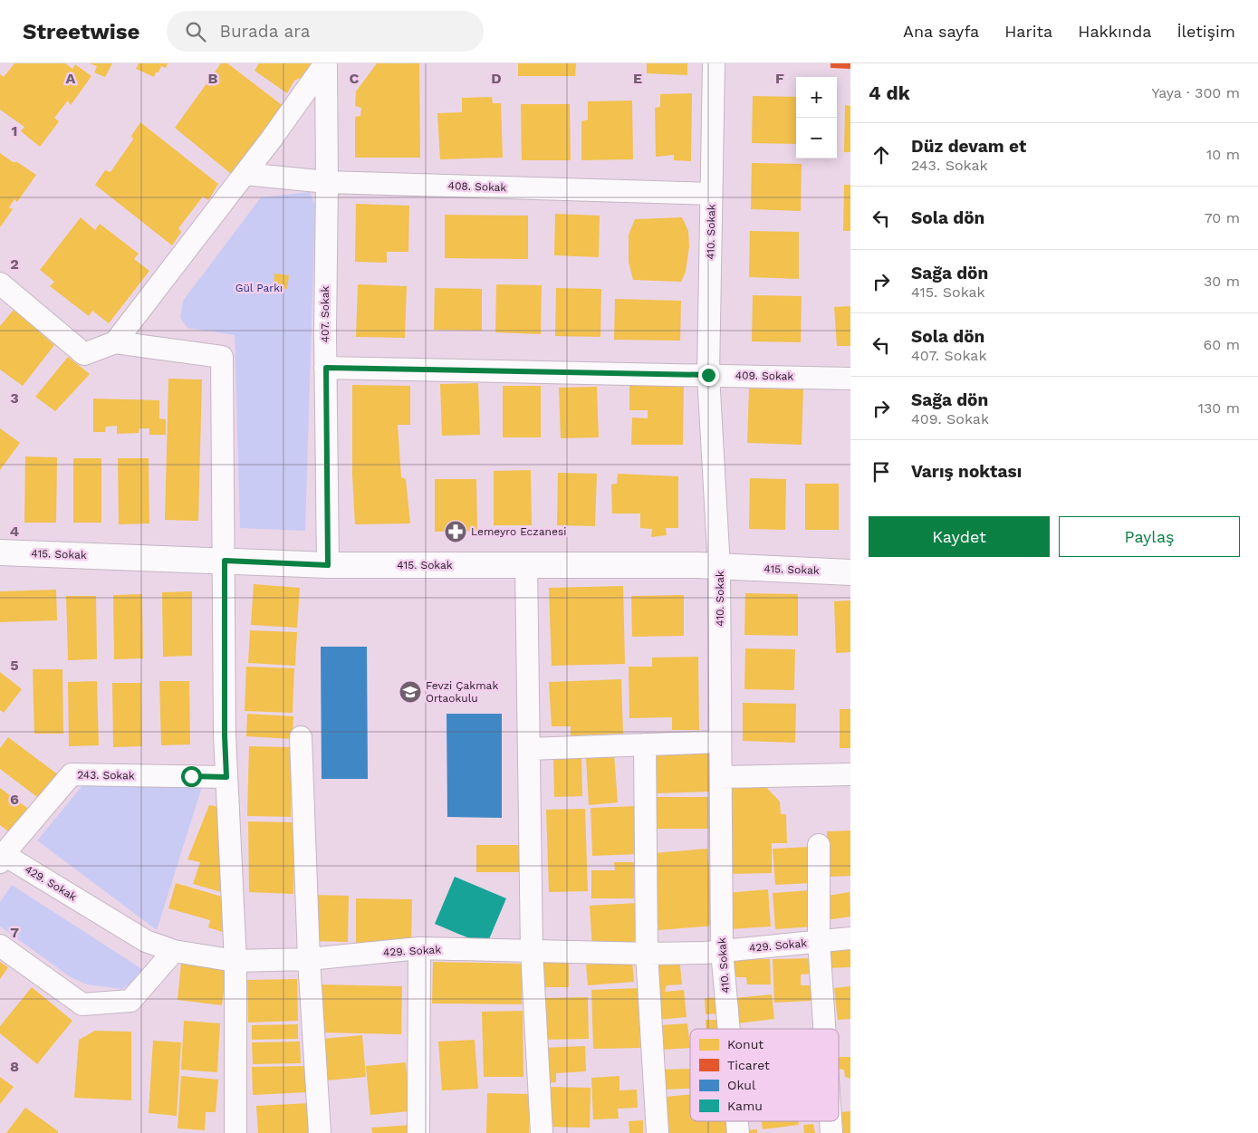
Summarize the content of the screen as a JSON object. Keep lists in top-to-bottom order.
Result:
{
  "streets": {
    "street": [
      "408. Sokak",
      "410. Sokak",
      "407. Sokak",
      "409. Sokak",
      "415. Sokak",
      "243. Sokak",
      "429. Sokak"
    ]
  },
  "crossings": [
    ["408. Sokak", "410. Sokak"],
    ["408. Sokak", "407. Sokak"],
    ["410. Sokak", "409. Sokak"],
    ["410. Sokak", "415. Sokak"],
    ["410. Sokak", "429. Sokak"],
    ["407. Sokak", "409. Sokak"],
    ["407. Sokak", "415. Sokak"],
    ["243. Sokak", "429. Sokak"]
  ],
  "parks": ["Gül Parkı"],
  "places": {
    "pharmacy": ["Lemeyro Eczanesi"],
    "school or university": ["Fevzi Çakmak Ortaokulu"]
  },
  "legend": [
    "Konut",
    "Ticaret",
    "Okul",
    "Kamu"
  ],
  "page": {
    "header": "Streetwise",
    "search": "Burada ara",
    "nav": [
      "Ana sayfa",
      "Harita",
      "Hakkında",
      "İletişim"
    ],
    "heading": ["4 dk", "Yaya · 300 m"],
    "map_buttons": ["+", "−"],
    "list": [
      ["Düz devam et", "243. Sokak", "10 m"],
      ["Sola dön", "70 m"],
      ["Sağa dön", "415. Sokak", "30 m"],
      ["Sola dön", "407. Sokak", "60 m"],
      ["Sağa dön", "409. Sokak", "130 m"],
      "Varış noktası"
    ],
    "buttons": ["Kaydet", "Paylaş"]
  },
  "grid": {
    "columns": [
      "A",
      "B",
      "C",
      "D",
      "E",
      "F"
    ],
    "rows": [
      "1",
      "2",
      "3",
      "4",
      "5",
      "6",
      "7",
      "8"
    ]
  }
}
